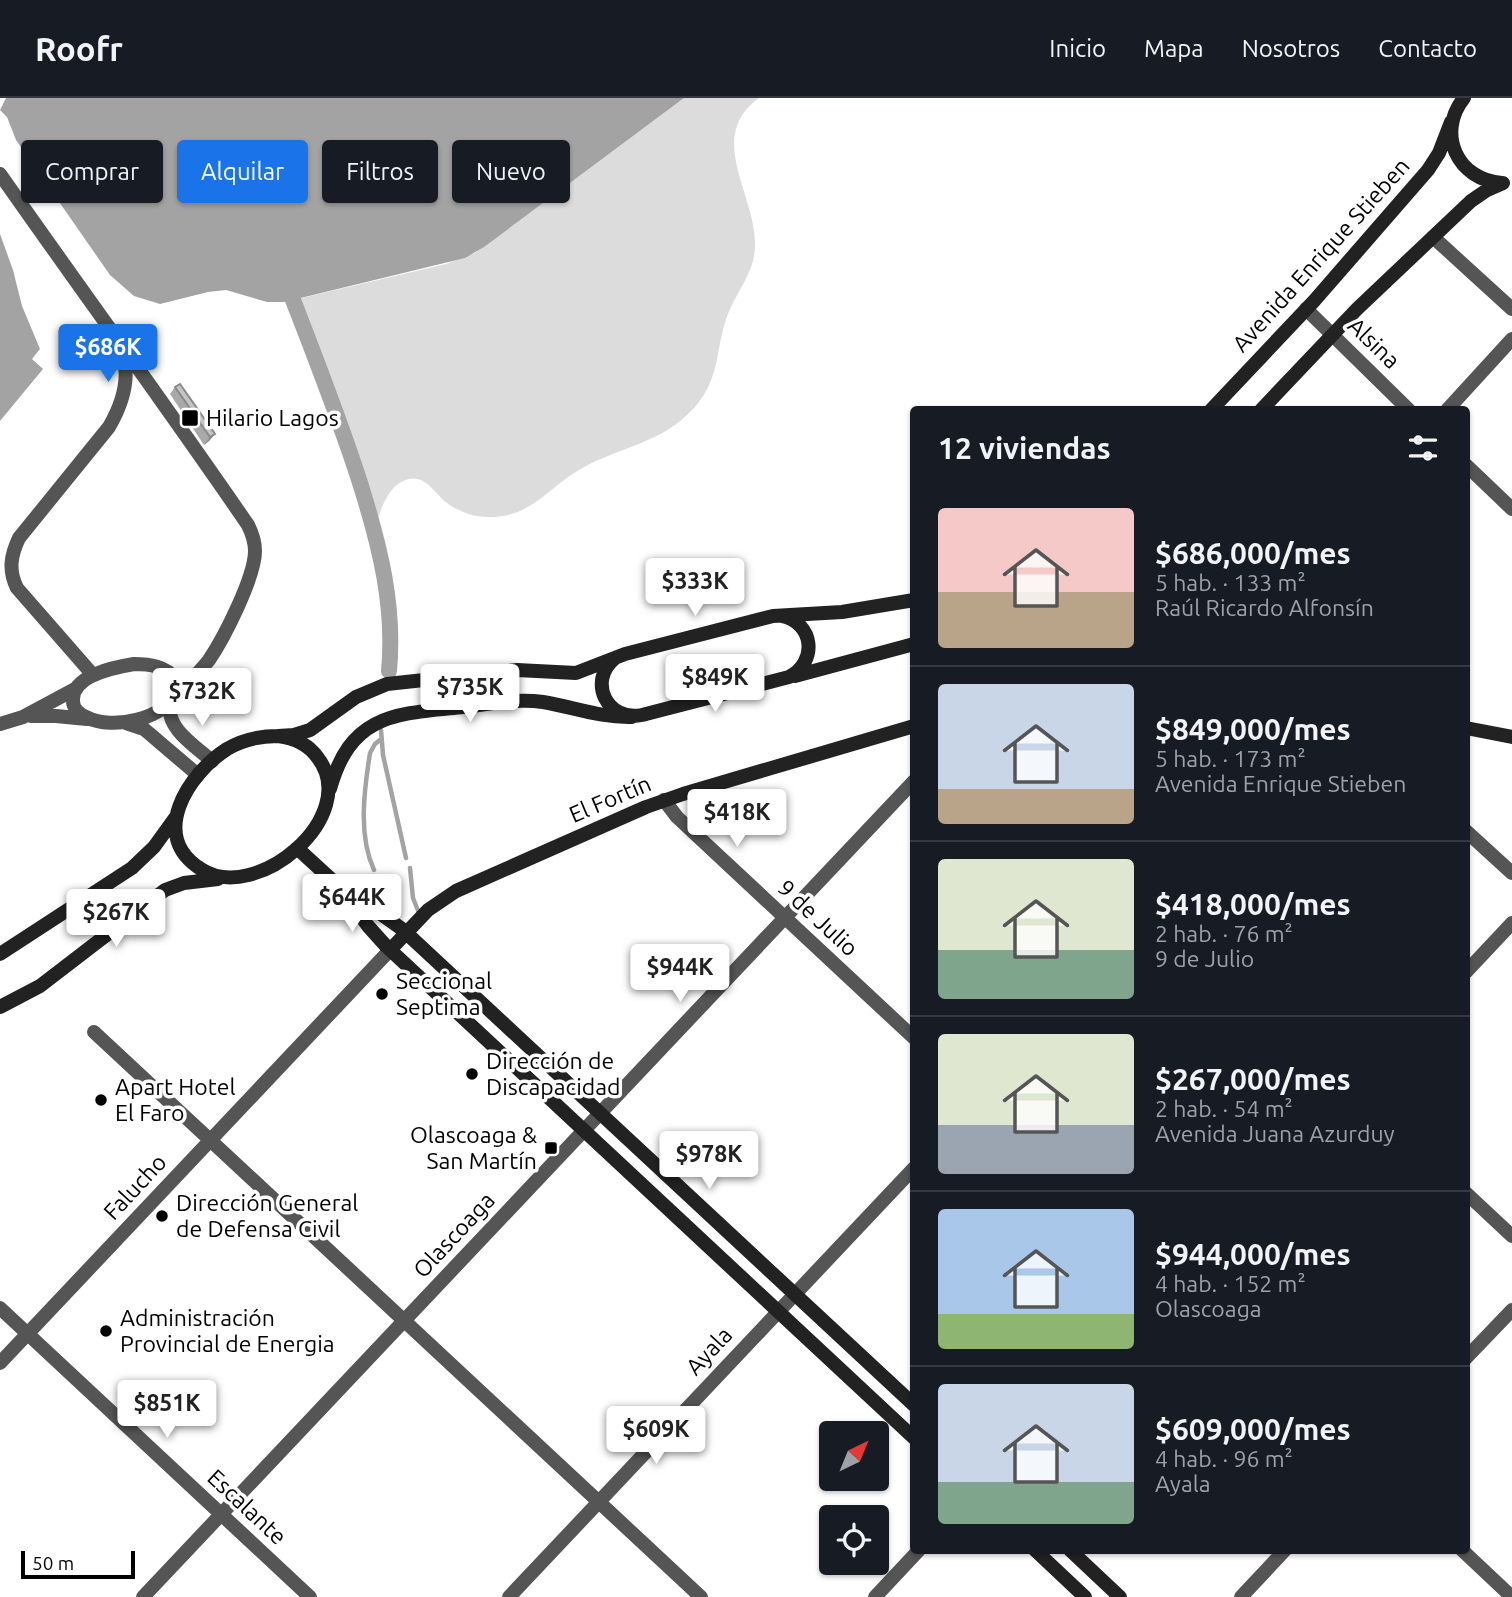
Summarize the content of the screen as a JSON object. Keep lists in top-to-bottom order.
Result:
{
  "streets": {
    "main road": ["Avenida Enrique Stieben", "El Fortín"],
    "street": [
      "Alsina",
      "9 de Julio",
      "Falucho",
      "Olascoaga",
      "Ayala",
      "Escalante"
    ]
  },
  "crossings": [
    ["Avenida Enrique Stieben", "Alsina"],
    ["El Fortín", "9 de Julio"],
    ["El Fortín", "Falucho"],
    ["9 de Julio", "Olascoaga"],
    ["Falucho", "Escalante"],
    ["Olascoaga", "Escalante"]
  ],
  "places": {
    "transit": ["Hilario Lagos", "Olascoaga & San Martín"],
    "other": [
      "Seccional Septima",
      "Dirección de Discapacidad",
      "Apart Hotel El Faro",
      "Dirección General de Defensa Civil",
      "Administración Provincial de Energia"
    ]
  },
  "scale_bar": "50 m",
  "north": "top right",
  "page": {
    "header": "Roofr",
    "nav": [
      "Inicio",
      "Mapa",
      "Nosotros",
      "Contacto"
    ],
    "chip": [
      "Comprar",
      "Alquilar",
      "Filtros",
      "Nuevo"
    ],
    "price": [
      "$686K",
      "$333K",
      "$849K",
      "$735K",
      "$732K",
      "$418K",
      "$644K",
      "$267K",
      "$944K",
      "$978K",
      "$851K",
      "$609K"
    ],
    "heading": "12 viviendas",
    "list": [
      {
        "name": "$686,000/mes",
        "note": "5 hab. · 133 m² · Raúl Ricardo Alfonsín"
      },
      {
        "name": "$849,000/mes",
        "note": "5 hab. · 173 m² · Avenida Enrique Stieben"
      },
      {
        "name": "$418,000/mes",
        "note": "2 hab. · 76 m² · 9 de Julio"
      },
      {
        "name": "$267,000/mes",
        "note": "2 hab. · 54 m² · Avenida Juana Azurduy"
      },
      {
        "name": "$944,000/mes",
        "note": "4 hab. · 152 m² · Olascoaga"
      },
      {
        "name": "$609,000/mes",
        "note": "4 hab. · 96 m² · Ayala"
      }
    ],
    "scale": "50 m"
  }
}
